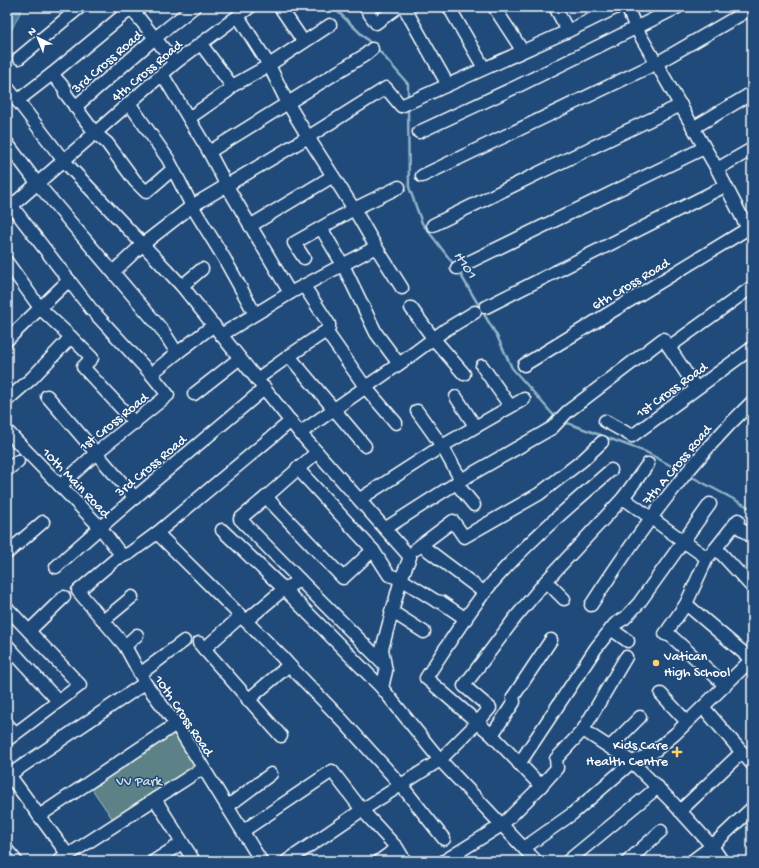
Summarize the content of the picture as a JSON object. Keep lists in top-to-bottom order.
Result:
{
  "streets": {
    "street": [
      "3rd Cross Road",
      "4th Cross Road",
      "6th Cross Road",
      "1st Cross Road",
      "7th A Cross Road",
      "10th Main Road",
      "10th Cross Road"
    ]
  },
  "crossings": [
    ["3rd Cross Road", "10th Main Road"],
    ["1st Cross Road", "10th Main Road"],
    ["10th Main Road", "10th Cross Road"]
  ],
  "water": ["H101"],
  "parks": ["VV Park"],
  "places": {
    "other": ["Vatican High School"],
    "health": ["Kids Care Health Centre"]
  },
  "north": "top left"
}
